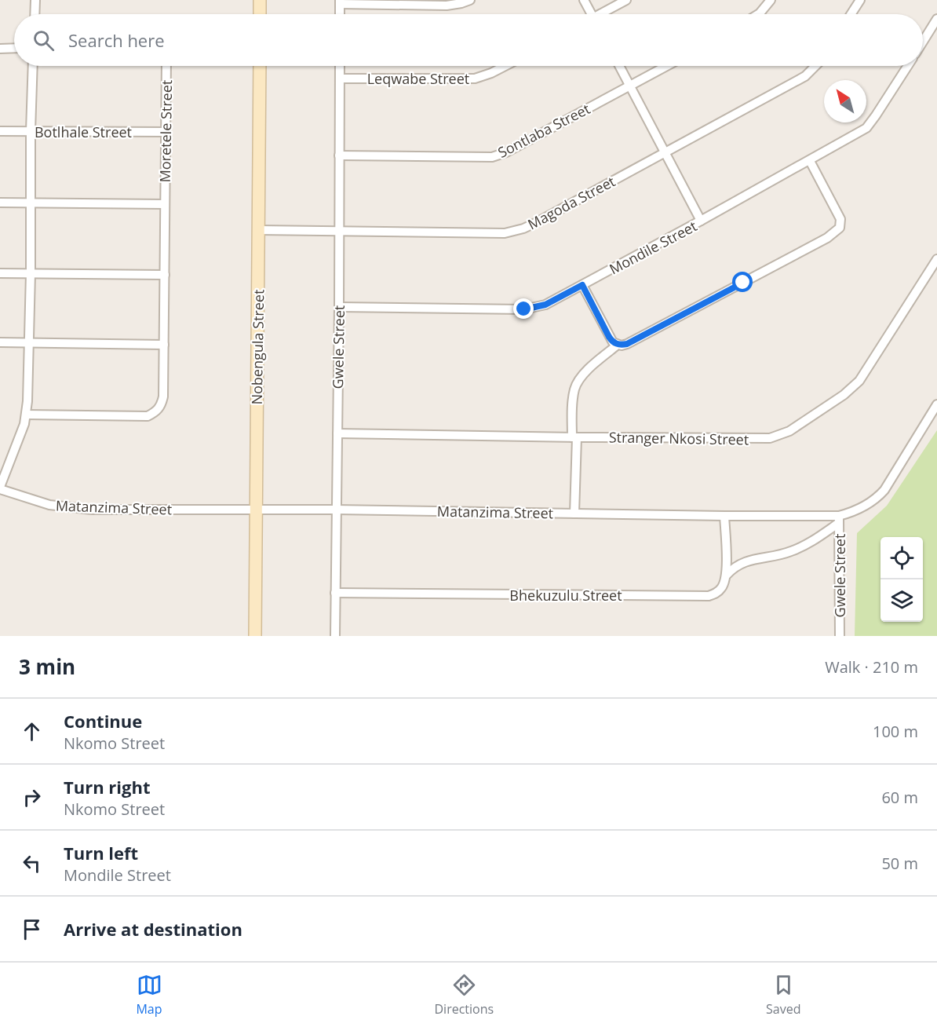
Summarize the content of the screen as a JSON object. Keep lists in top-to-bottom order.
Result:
{
  "streets": {
    "street": [
      "Leqwabe Street",
      "Sontlaba Street",
      "Moretele Street",
      "Botlhale Street",
      "Magoda Street",
      "Mondile Street",
      "Nobengula Street",
      "Gwele Street",
      "Stranger Nkosi Street",
      "Matanzima Street",
      "Bhekuzulu Street"
    ]
  },
  "crossings": [
    ["Leqwabe Street", "Gwele Street"],
    ["Sontlaba Street", "Gwele Street"],
    ["Moretele Street", "Botlhale Street"],
    ["Magoda Street", "Nobengula Street"],
    ["Magoda Street", "Gwele Street"],
    ["Mondile Street", "Gwele Street"],
    ["Nobengula Street", "Matanzima Street"],
    ["Gwele Street", "Stranger Nkosi Street"],
    ["Gwele Street", "Matanzima Street"],
    ["Gwele Street", "Bhekuzulu Street"]
  ],
  "north": "top left",
  "page": {
    "search": "Search here",
    "heading": ["3 min", "Walk · 210 m"],
    "list": [
      ["Continue", "Nkomo Street", "100 m"],
      ["Turn right", "Nkomo Street", "60 m"],
      ["Turn left", "Mondile Street", "50 m"],
      "Arrive at destination"
    ],
    "nav": ["Map", "Directions", "Saved"]
  }
}
